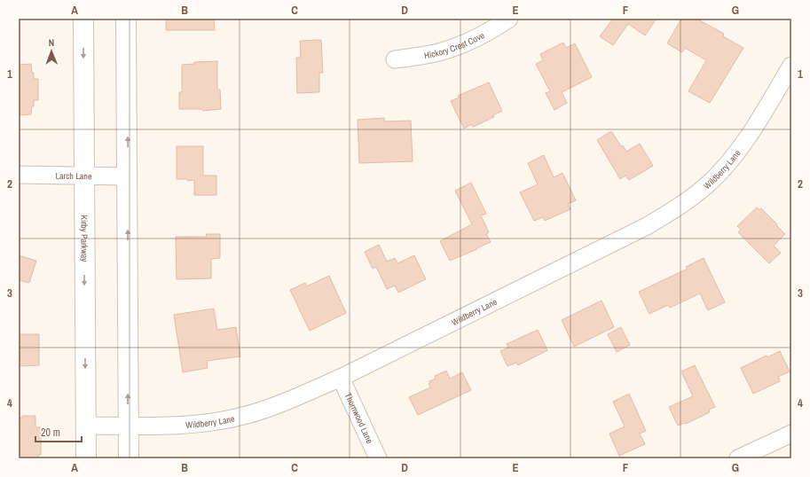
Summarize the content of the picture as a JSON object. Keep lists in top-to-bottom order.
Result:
{
  "streets": {
    "main road": ["Kirby Parkway"],
    "street": [
      "Hickory Crest Cove",
      "Wildberry Lane",
      "Larch Lane",
      "Thornwood Lane"
    ]
  },
  "crossings": [
    ["Wildberry Lane", "Kirby Parkway"],
    ["Wildberry Lane", "Thornwood Lane"],
    ["Larch Lane", "Kirby Parkway"]
  ],
  "scale_bar": "20 m",
  "north": "top",
  "grid": {
    "columns": [
      "A",
      "B",
      "C",
      "D",
      "E",
      "F",
      "G"
    ],
    "rows": [
      "1",
      "2",
      "3",
      "4"
    ]
  }
}
